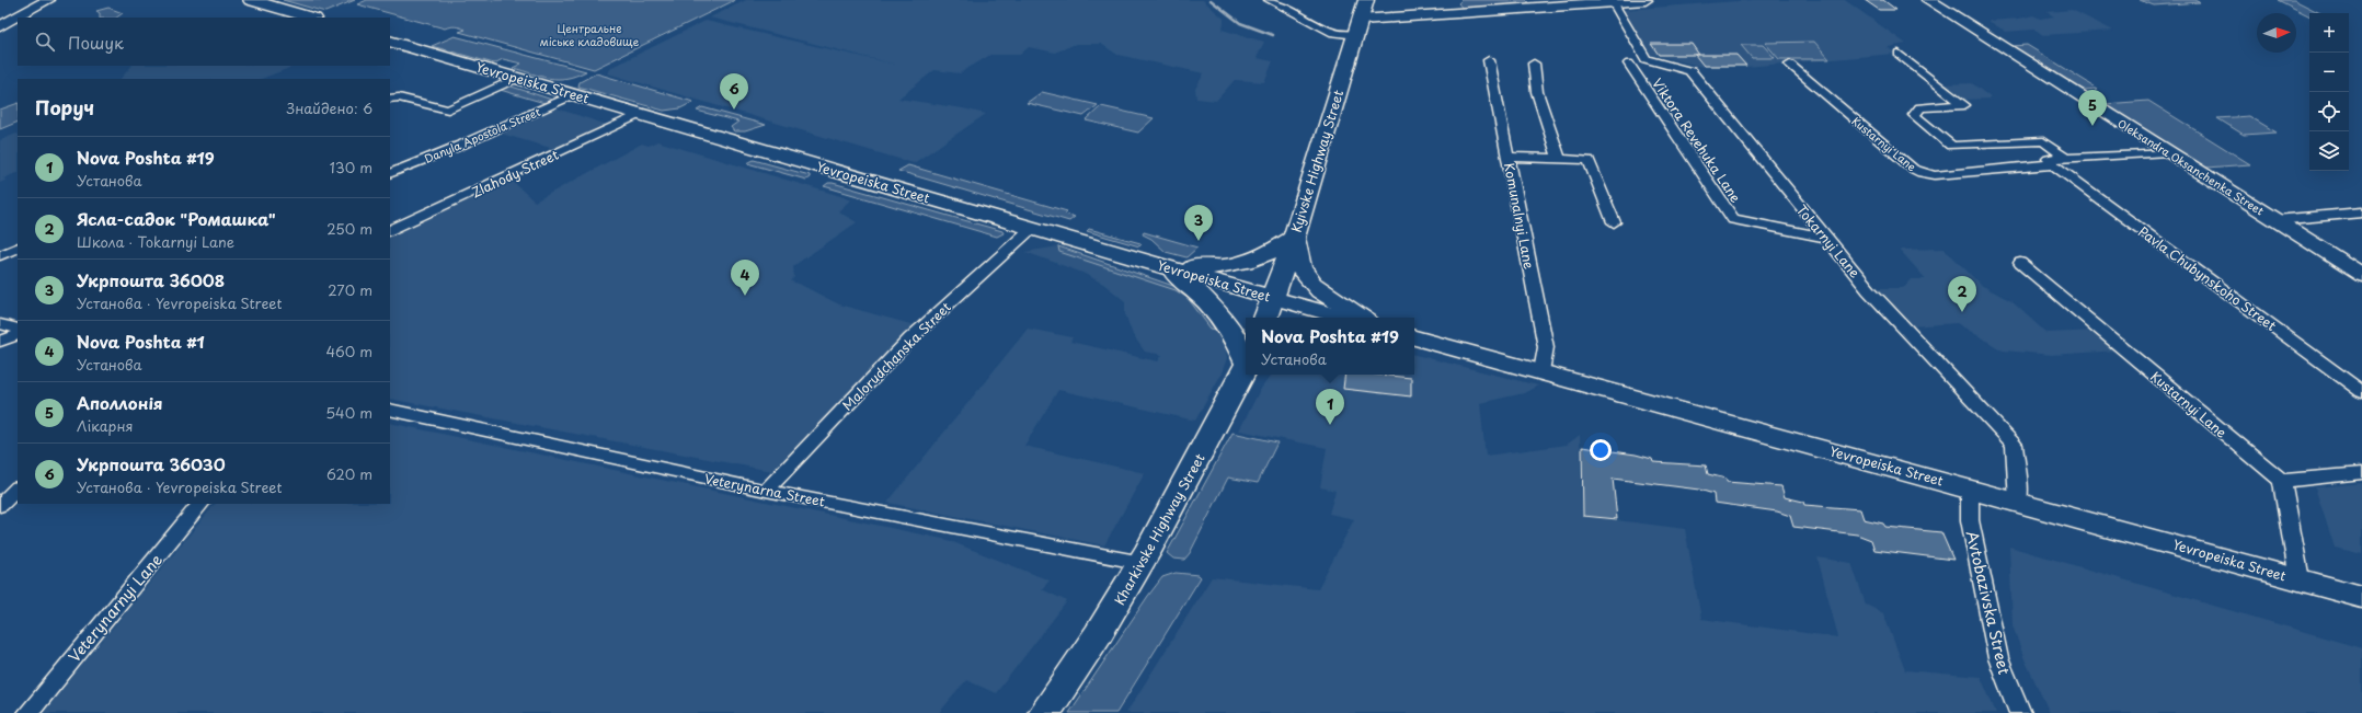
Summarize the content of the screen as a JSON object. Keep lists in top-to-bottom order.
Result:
{
  "streets": {
    "main road": [
      "Yevropeiska Street",
      "Kyivske Highway Street",
      "Oleksandra Oksanchenka Street",
      "Kharkivske Highway Street"
    ],
    "street": [
      "Danyla Apostola Street",
      "Viktora Revehuka Lane",
      "Kustarnyi Lane",
      "Zlahody Street",
      "Komunalnyi Lane",
      "Tokarnyi Lane",
      "Pavla Chubynskoho Street",
      "Malorudchanska Street",
      "Veterynarna Street",
      "Avtobazivska Street",
      "Veterynarnyi Lane"
    ]
  },
  "crossings": [
    ["Yevropeiska Street", "Danyla Apostola Street"],
    ["Yevropeiska Street", "Kyivske Highway Street"],
    ["Yevropeiska Street", "Zlahody Street"],
    ["Yevropeiska Street", "Komunalnyi Lane"],
    ["Yevropeiska Street", "Tokarnyi Lane"],
    ["Yevropeiska Street", "Malorudchanska Street"],
    ["Yevropeiska Street", "Avtobazivska Street"],
    ["Viktora Revehuka Lane", "Tokarnyi Lane"],
    ["Kustarnyi Lane", "Oleksandra Oksanchenka Street"],
    ["Kustarnyi Lane", "Pavla Chubynskoho Street"],
    ["Malorudchanska Street", "Veterynarna Street"],
    ["Veterynarna Street", "Kharkivske Highway Street"]
  ],
  "parks": ["Центральне міське кладовище"],
  "north": "right",
  "page": {
    "map_buttons": ["+", "−"],
    "search": "Пошук",
    "pins": [
      "6",
      "5",
      "3",
      "4",
      "2",
      "1"
    ],
    "heading": ["Поруч", "Знайдено: 6"],
    "list": [
      {
        "mark": "1",
        "name": "Nova Poshta #19",
        "note": "Установа",
        "value": "130 m"
      },
      {
        "mark": "2",
        "name": "Ясла-садок \"Ромашка\"",
        "note": "Школа · Tokarnyi Lane",
        "value": "250 m"
      },
      {
        "mark": "3",
        "name": "Укрпошта 36008",
        "note": "Установа · Yevropeiska Street",
        "value": "270 m"
      },
      {
        "mark": "4",
        "name": "Nova Poshta #1",
        "note": "Установа",
        "value": "460 m"
      },
      {
        "mark": "5",
        "name": "Аполлонія",
        "note": "Лікарня",
        "value": "540 m"
      },
      {
        "mark": "6",
        "name": "Укрпошта 36030",
        "note": "Установа · Yevropeiska Street",
        "value": "620 m"
      }
    ],
    "popup": ["Nova Poshta #19", "Установа"]
  }
}
